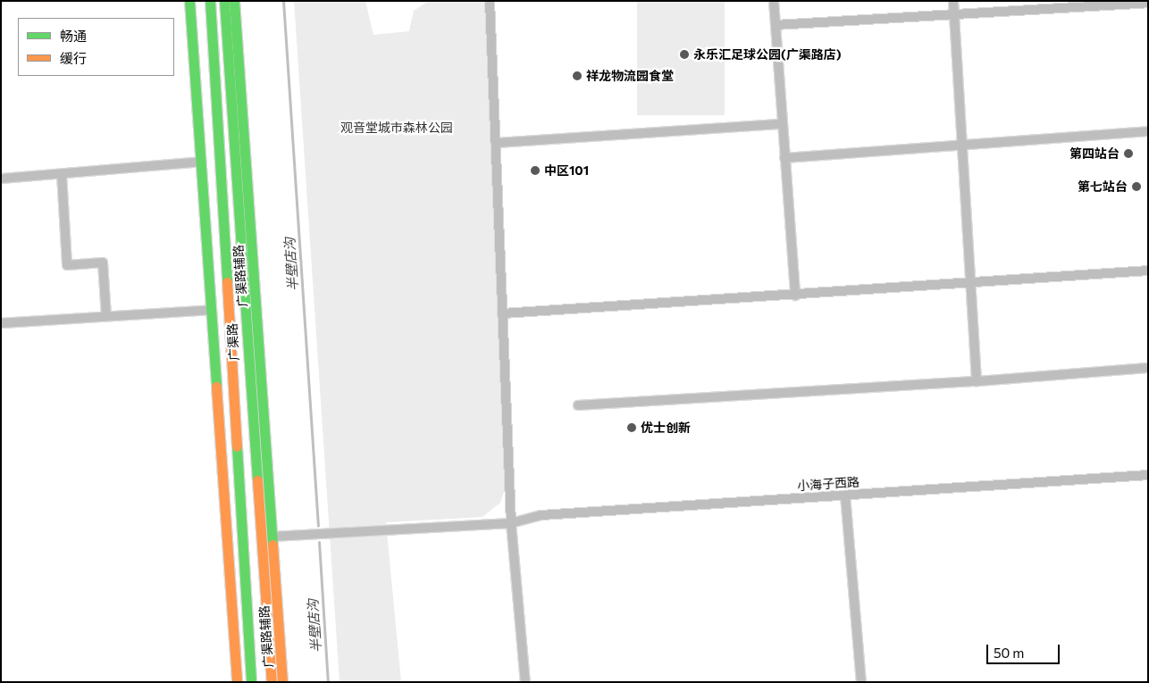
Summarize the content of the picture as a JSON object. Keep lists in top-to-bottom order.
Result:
{
  "streets": {
    "main road": ["广渠路辅路", "广渠路"],
    "street": ["小海子西路"]
  },
  "crossings": [
    ["广渠路辅路", "小海子西路"]
  ],
  "water": ["半壁店沟"],
  "parks": ["观音堂城市森林公园"],
  "places": [
    "永乐汇足球公园(广渠路店)",
    "祥龙物流园食堂",
    "第四站台",
    "中区101",
    "第七站台",
    "优士创新"
  ],
  "legend": ["畅通", "缓行"],
  "scale_bar": "50 m"
}
